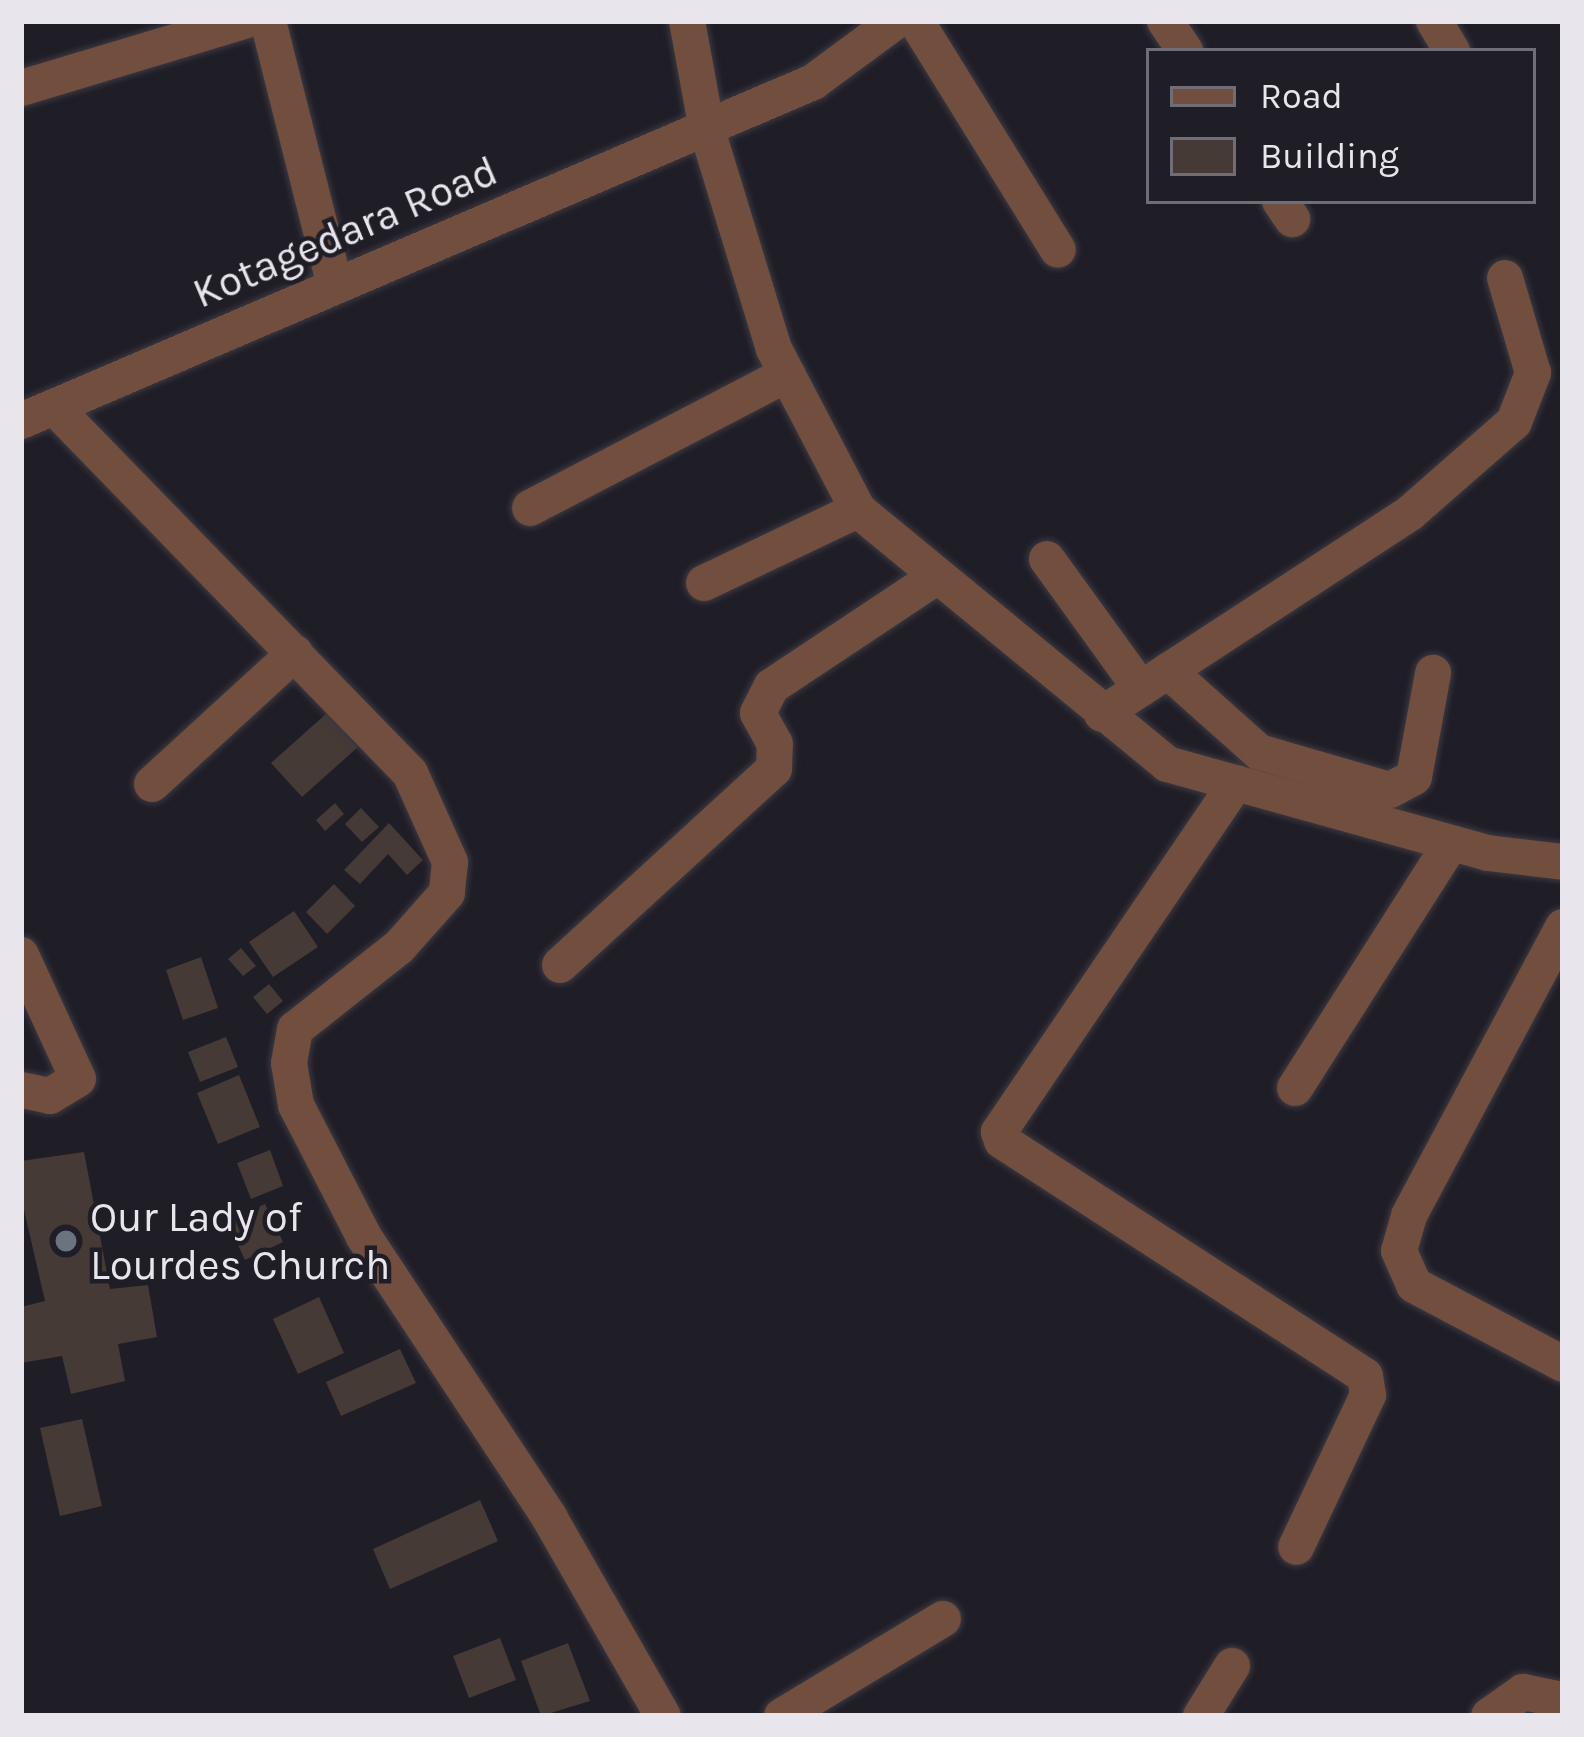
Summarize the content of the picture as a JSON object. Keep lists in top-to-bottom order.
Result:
{
  "streets": {
    "street": ["Kotagedara Road"]
  },
  "places": ["Our Lady of Lourdes Church"],
  "legend": ["Road", "Building"]
}
